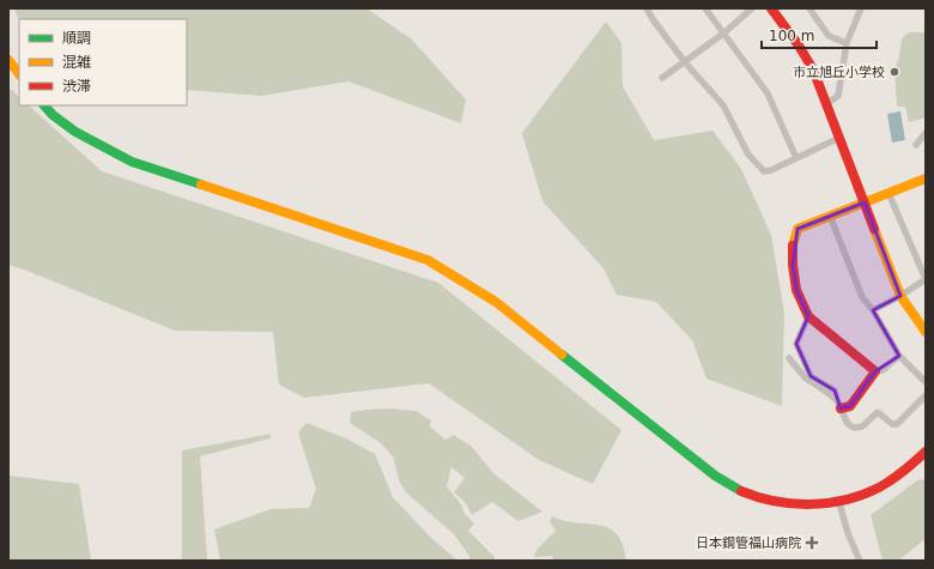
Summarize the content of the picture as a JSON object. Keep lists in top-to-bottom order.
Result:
{
  "places": {
    "other": ["市立旭丘小学校"],
    "health": ["日本鋼管福山病院"]
  },
  "legend": ["順調", "混雑", "渋滞"],
  "scale_bar": "100 m"
}
